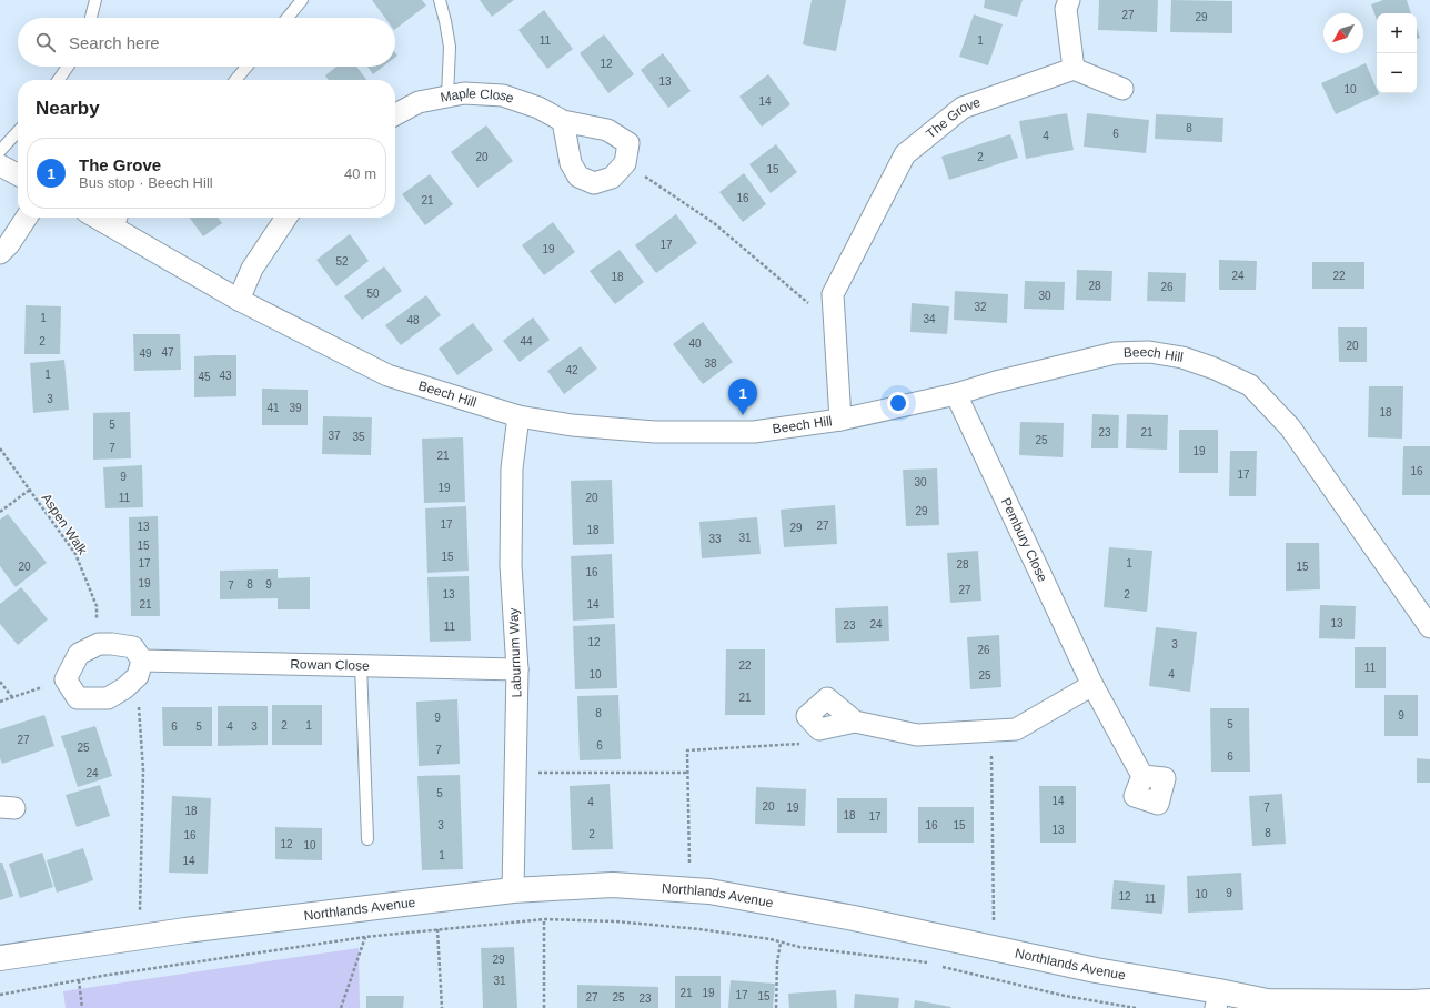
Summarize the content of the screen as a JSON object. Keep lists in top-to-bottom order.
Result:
{
  "streets": {
    "street": [
      "Maple Close",
      "The Grove",
      "Beech Hill",
      "Pembury Close",
      "Laburnum Way",
      "Rowan Close",
      "Northlands Avenue"
    ],
    "path": ["Aspen Walk"]
  },
  "crossings": [
    ["The Grove", "Beech Hill"],
    ["Beech Hill", "Pembury Close"],
    ["Beech Hill", "Laburnum Way"],
    ["Aspen Walk", "Rowan Close"],
    ["Laburnum Way", "Rowan Close"],
    ["Laburnum Way", "Northlands Avenue"]
  ],
  "house_numbers": [
    "27",
    "29",
    "11",
    "1",
    "12",
    "13",
    "10",
    "14",
    "8",
    "6",
    "4",
    "20",
    "2",
    "15",
    "16",
    "21",
    "17",
    "19",
    "52",
    "24",
    "22",
    "18",
    "28",
    "26",
    "50",
    "30",
    "32",
    "1",
    "34",
    "48",
    "2",
    "44",
    "40",
    "20",
    "47",
    "49",
    "38",
    "42",
    "1",
    "43",
    "45",
    "3",
    "41",
    "39",
    "18",
    "5",
    "23",
    "21",
    "37",
    "35",
    "25",
    "7",
    "19",
    "21",
    "16",
    "17",
    "9",
    "30",
    "19",
    "11",
    "20",
    "29",
    "17",
    "27",
    "13",
    "29",
    "18",
    "31",
    "33",
    "15",
    "15",
    "17",
    "1",
    "28",
    "20",
    "15",
    "16",
    "19",
    "8",
    "9",
    "7",
    "27",
    "13",
    "2",
    "21",
    "14",
    "13",
    "24",
    "23",
    "11",
    "12",
    "3",
    "26",
    "22",
    "11",
    "10",
    "4",
    "25",
    "21",
    "8",
    "9",
    "9",
    "5",
    "2",
    "1",
    "6",
    "5",
    "4",
    "3",
    "27",
    "6",
    "25",
    "7",
    "6",
    "24",
    "5",
    "14",
    "4",
    "20",
    "19",
    "7",
    "18",
    "18",
    "17",
    "3",
    "16",
    "15",
    "13",
    "8",
    "2",
    "16",
    "12",
    "10",
    "1",
    "14",
    "9",
    "10",
    "12",
    "11",
    "29",
    "31",
    "21",
    "19",
    "17",
    "15",
    "27",
    "25",
    "23"
  ],
  "north": "bottom left",
  "page": {
    "map_buttons": ["+", "−"],
    "search": "Search here",
    "heading": "Nearby",
    "list": [
      {
        "mark": "1",
        "name": "The Grove",
        "note": "Bus stop · Beech Hill",
        "value": "40 m"
      }
    ],
    "pins": "1"
  }
}
